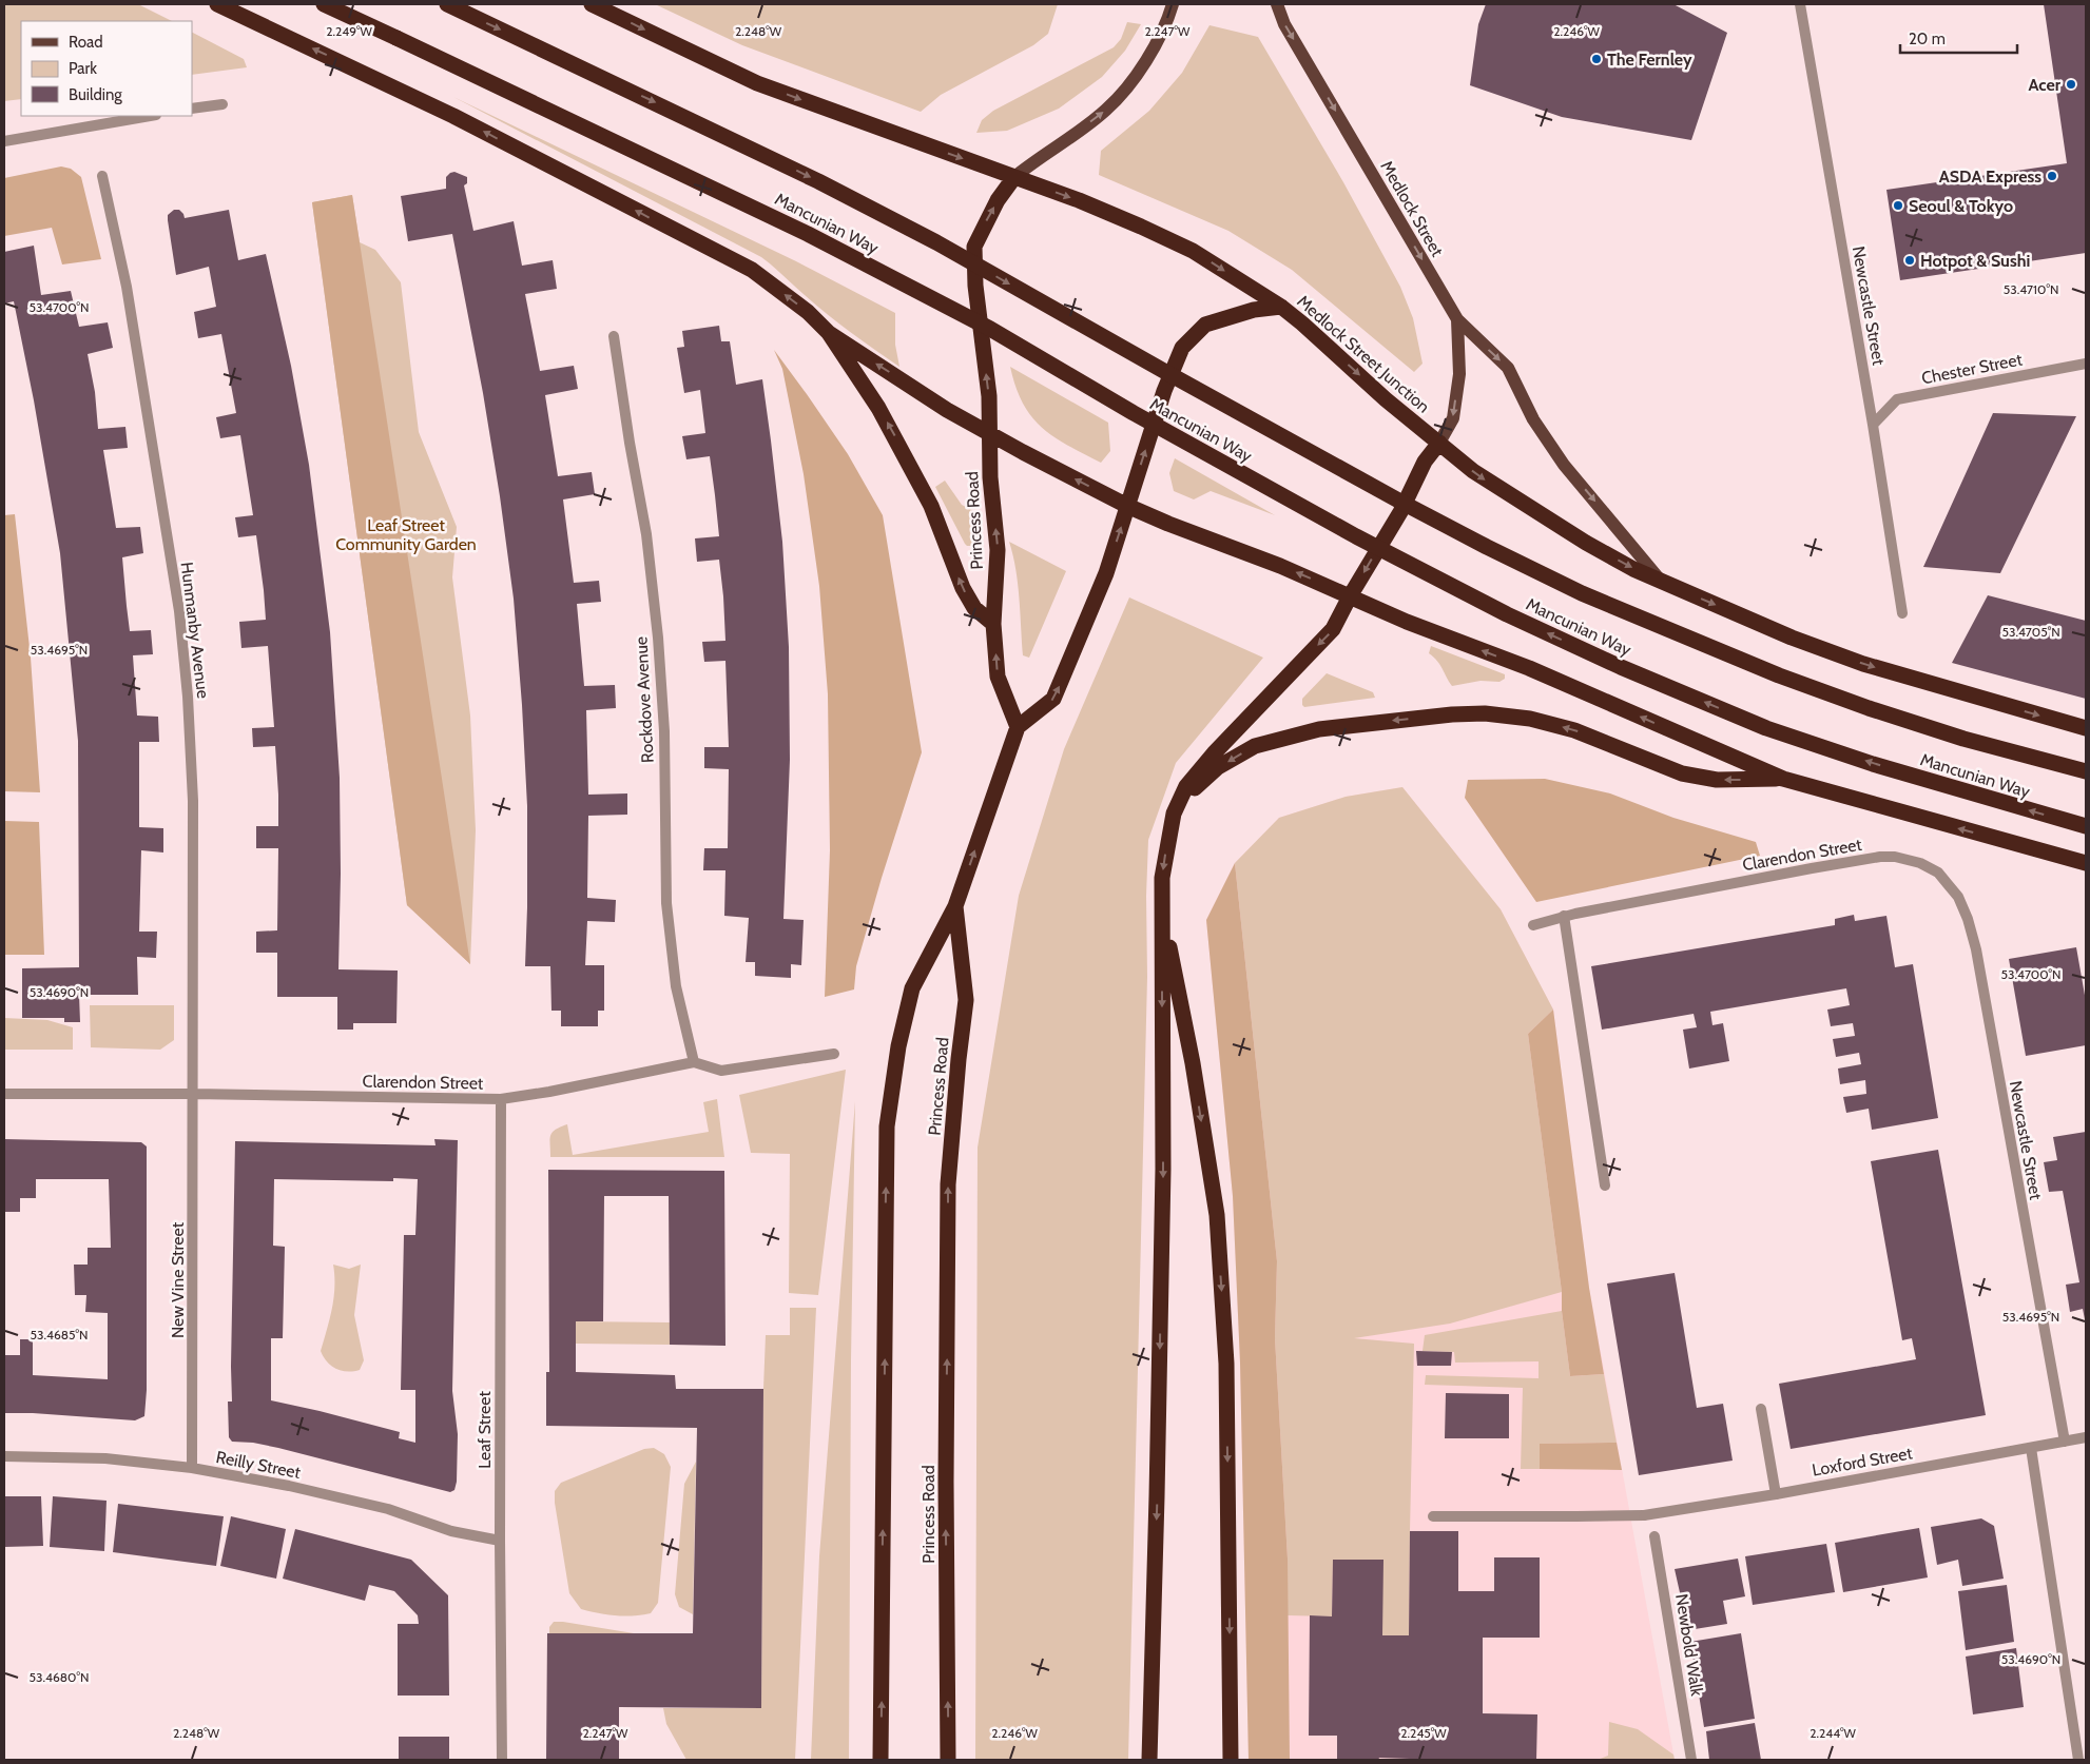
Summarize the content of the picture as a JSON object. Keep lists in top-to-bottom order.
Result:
{
  "streets": {
    "highway": ["Mancunian Way", "Medlock Street Junction", "Princess Road"],
    "main road": ["Medlock Street"],
    "street": [
      "Newcastle Street",
      "Chester Street",
      "Hunmanby Avenue",
      "Rockdove Avenue",
      "Clarendon Street",
      "New Vine Street",
      "Leaf Street",
      "Loxford Street",
      "Reilly Street",
      "Newbold Walk"
    ]
  },
  "crossings": [
    ["Medlock Street", "Medlock Street Junction"],
    ["Newcastle Street", "Chester Street"],
    ["Newcastle Street", "Clarendon Street"],
    ["Newcastle Street", "Loxford Street"],
    ["Hunmanby Avenue", "Clarendon Street"],
    ["Hunmanby Avenue", "New Vine Street"],
    ["Rockdove Avenue", "Clarendon Street"],
    ["Clarendon Street", "New Vine Street"],
    ["Clarendon Street", "Leaf Street"],
    ["New Vine Street", "Reilly Street"],
    ["Leaf Street", "Reilly Street"]
  ],
  "one_way": ["Medlock Street Junction"],
  "parks": ["Leaf Street Community Garden"],
  "places": [
    "The Fernley",
    "Acer",
    "ASDA Express",
    "Seoul & Tokyo",
    "Hotpot & Sushi"
  ],
  "legend": ["Road", "Park", "Building"],
  "scale_bar": "20 m",
  "coordinates": [
    "2.249°W",
    "2.248°W",
    "2.247°W",
    "2.246°W",
    "53.4710°N",
    "53.4700°N",
    "53.4705°N",
    "53.4695°N",
    "53.4690°N",
    "53.4685°N",
    "53.4680°N",
    "2.245°W",
    "2.244°W"
  ]
}
